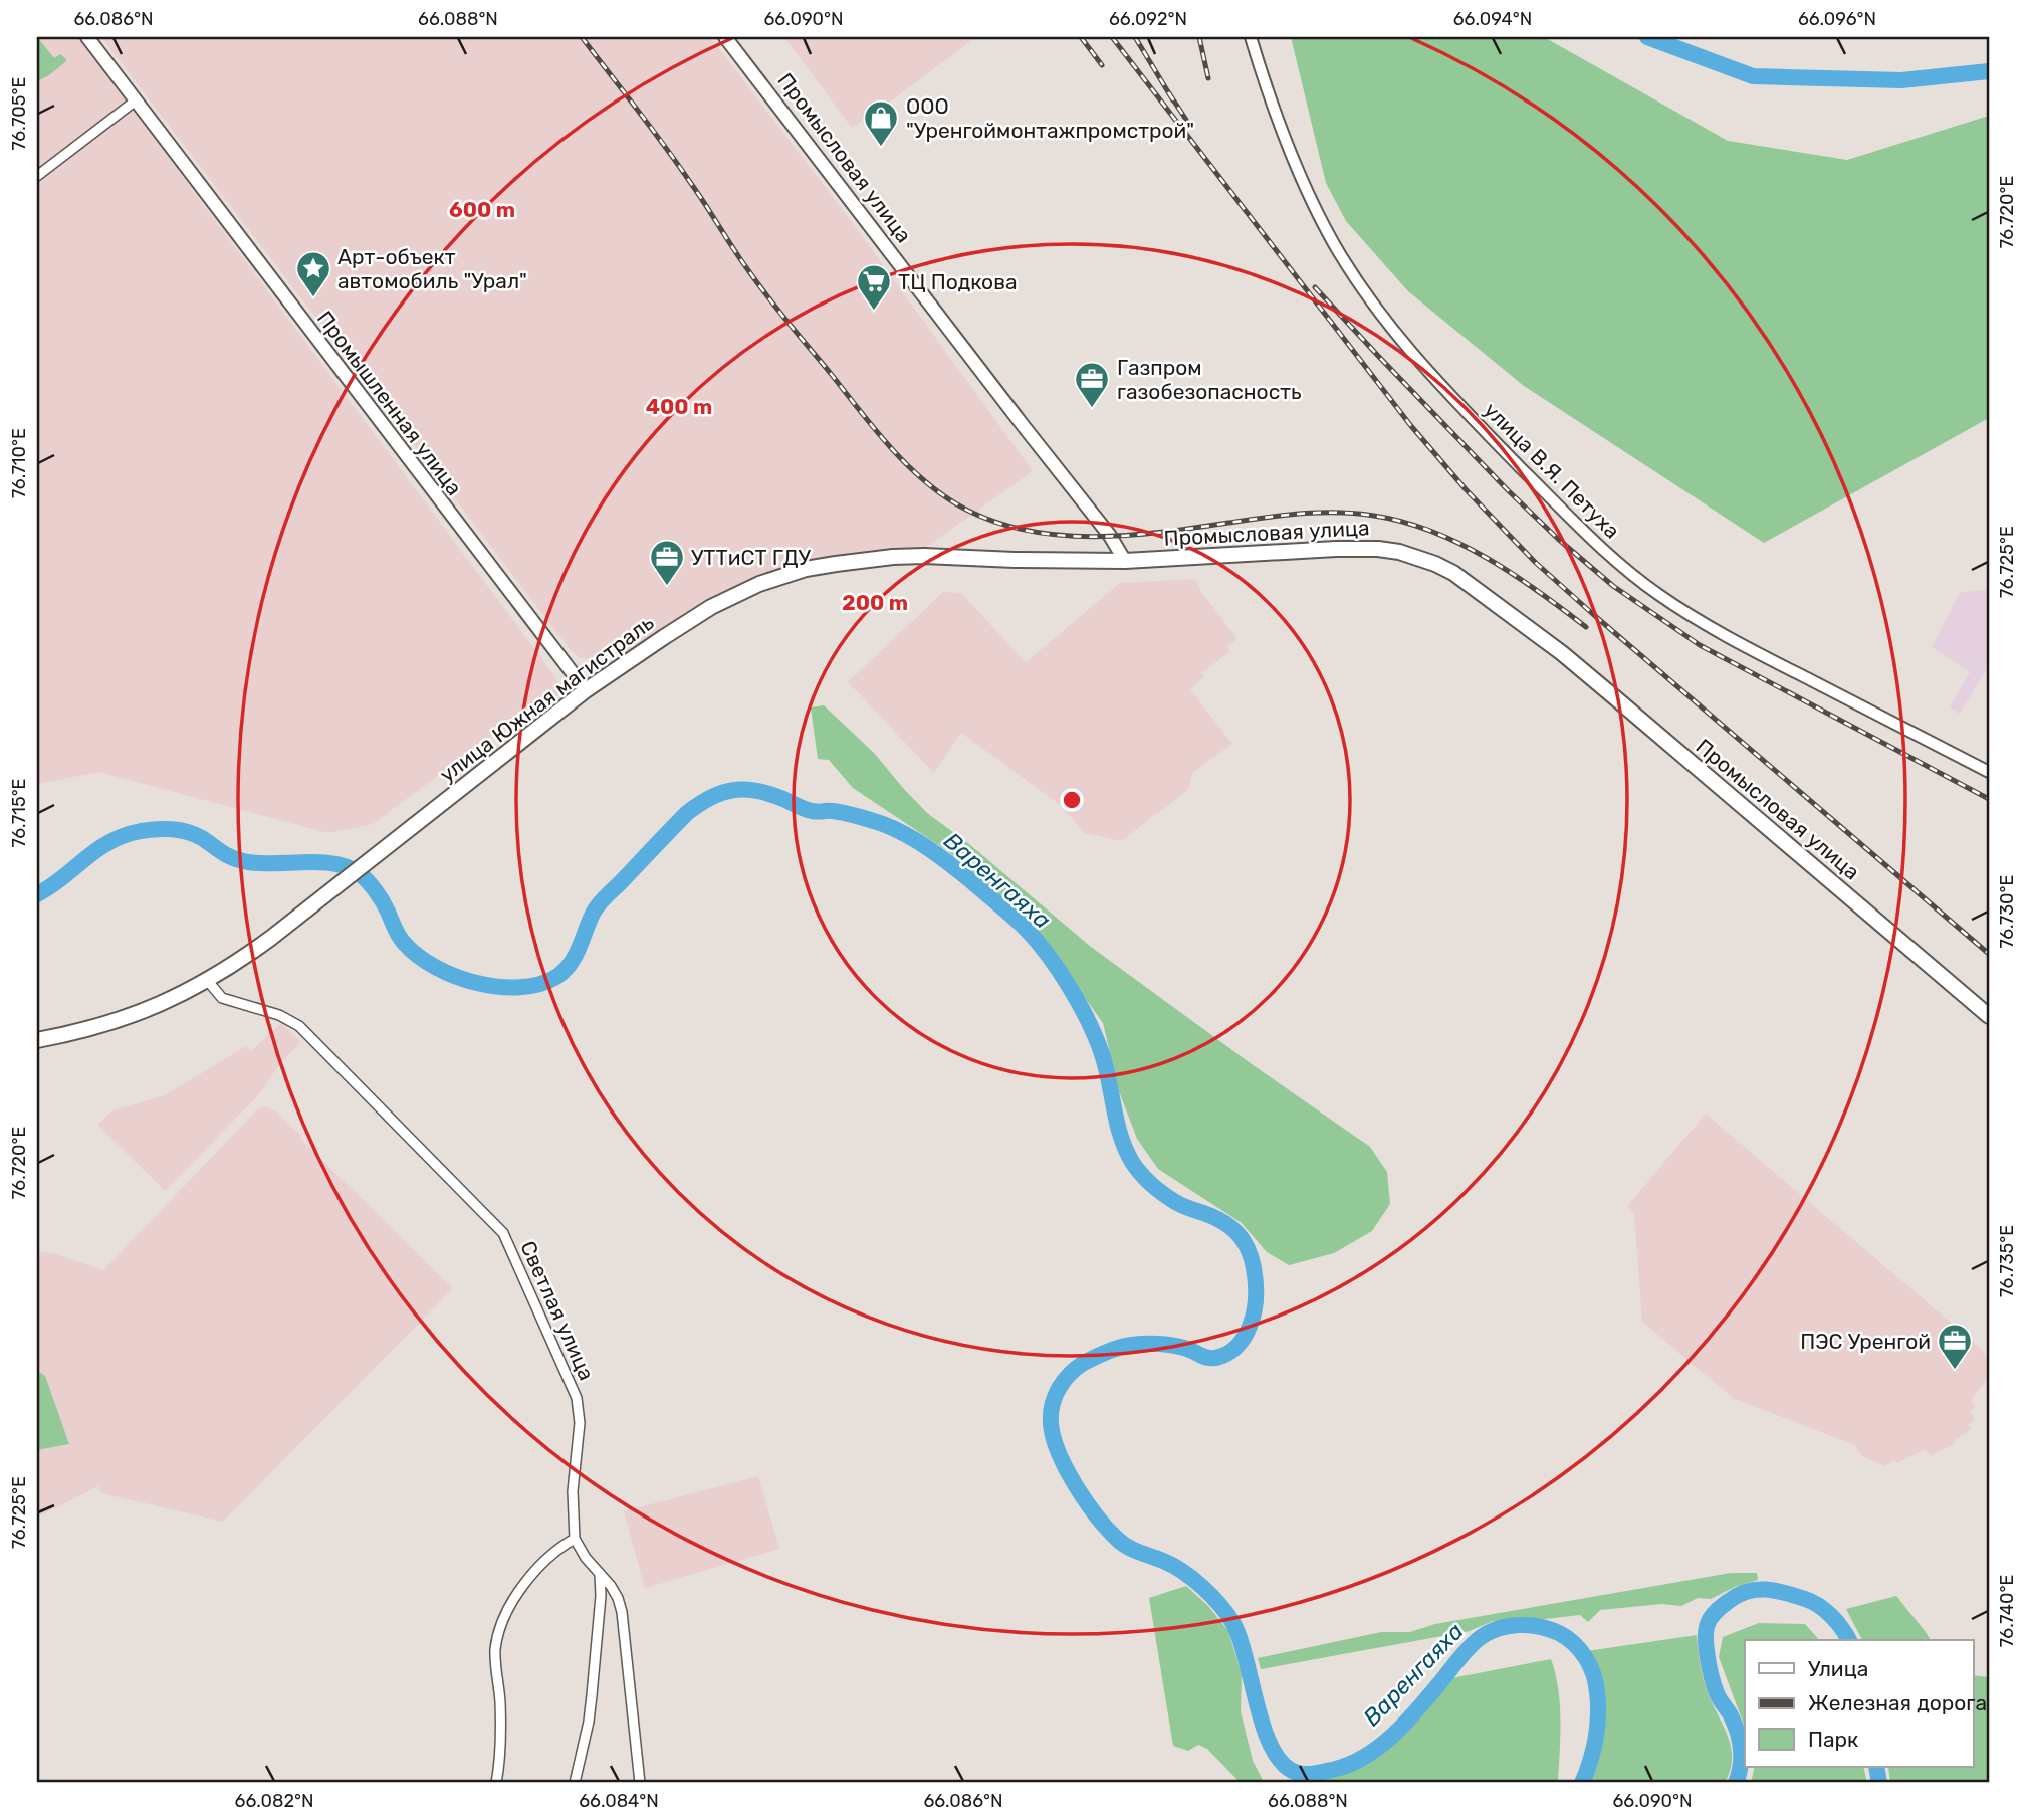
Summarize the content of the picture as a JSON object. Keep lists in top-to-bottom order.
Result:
{
  "streets": {
    "highway": ["Промысловая улица", "улица Южная магистраль"],
    "main road": ["Промышленная улица"],
    "street": ["улица В.Я. Петуха", "Светлая улица"]
  },
  "crossings": [
    ["Промысловая улица", "улица Южная магистраль"],
    ["Промышленная улица", "улица Южная магистраль"],
    ["улица Южная магистраль", "Светлая улица"]
  ],
  "water": ["Варенгаяха"],
  "places": {
    "shop": ["ООО \"Уренгоймонтажпромстрой\""],
    "place": ["Арт-объект автомобиль \"Урал\""],
    "supermarket": ["ТЦ Подкова"],
    "office": ["Газпром газобезопасность", "УТТиСТ ГДУ", "ПЭС Уренгой"]
  },
  "legend": ["Улица", "Железная дорога", "Парк"],
  "coordinates": [
    "66.086°N",
    "66.088°N",
    "66.090°N",
    "66.092°N",
    "66.094°N",
    "66.096°N",
    "76.705°E",
    "76.720°E",
    "76.710°E",
    "76.725°E",
    "76.715°E",
    "76.730°E",
    "76.735°E",
    "76.740°E",
    "66.082°N",
    "66.084°N"
  ],
  "rings": ["600 m", "400 m", "200 m"]
}
